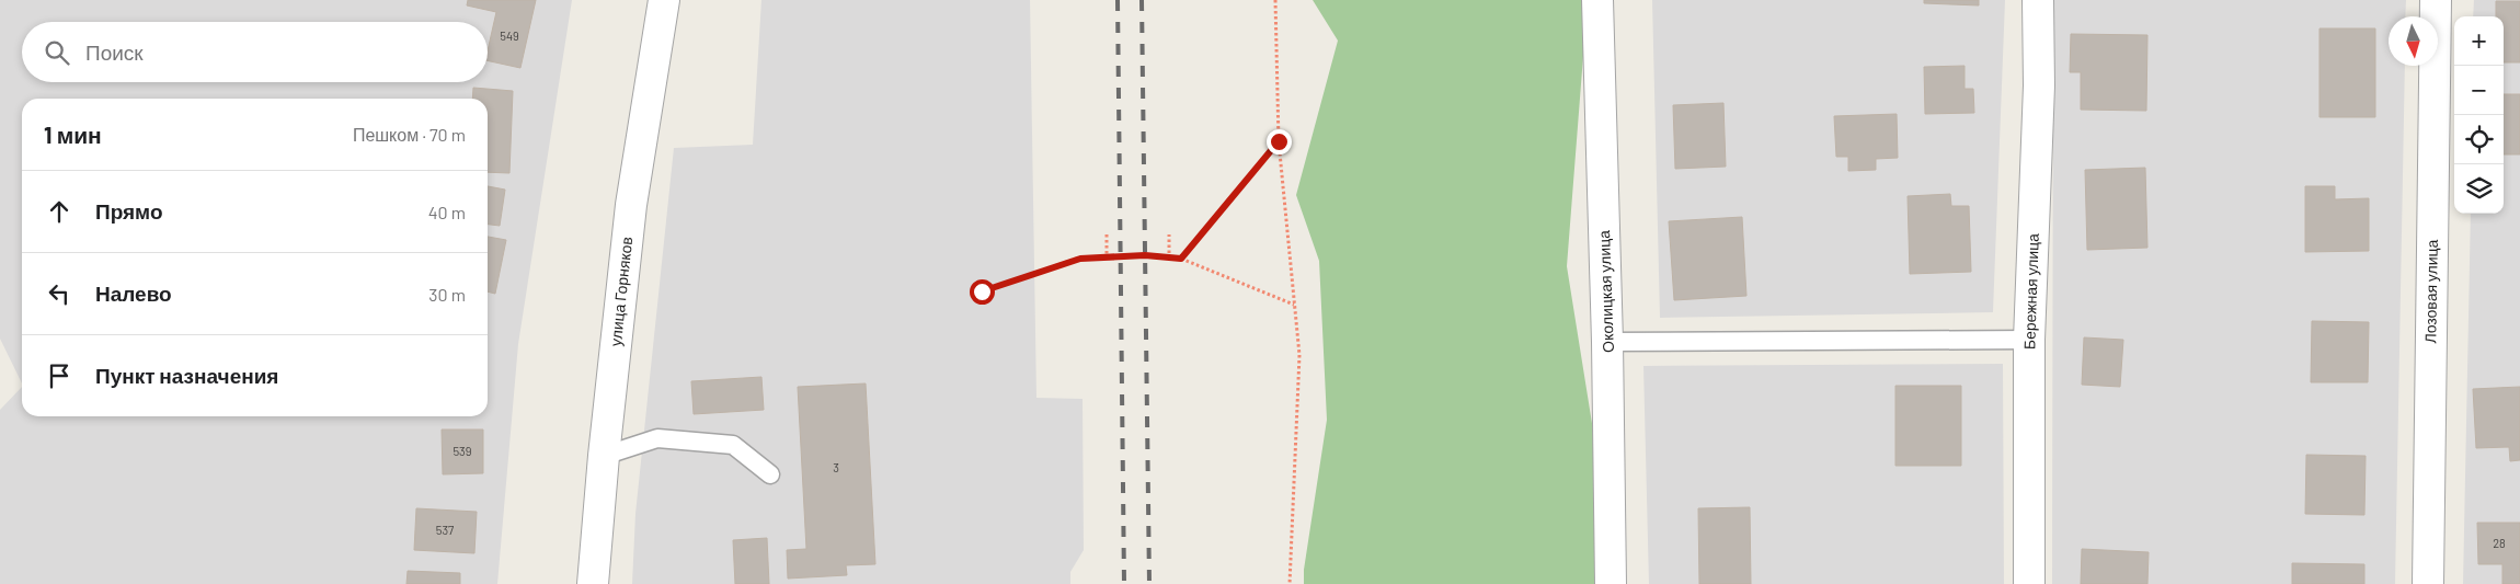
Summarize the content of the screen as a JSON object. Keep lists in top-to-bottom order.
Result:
{
  "streets": {
    "street": [
      "улица Горняков",
      "Околицкая улица",
      "Бережная улица",
      "Лозовая улица"
    ]
  },
  "house_numbers": [
    "549",
    "539",
    "3",
    "537",
    "28"
  ],
  "north": "bottom",
  "page": {
    "map_buttons": ["+", "−"],
    "search": "Поиск",
    "heading": ["1 мин", "Пешком · 70 m"],
    "list": [
      ["Прямо", "40 m"],
      ["Налево", "30 m"],
      "Пункт назначения"
    ]
  }
}
